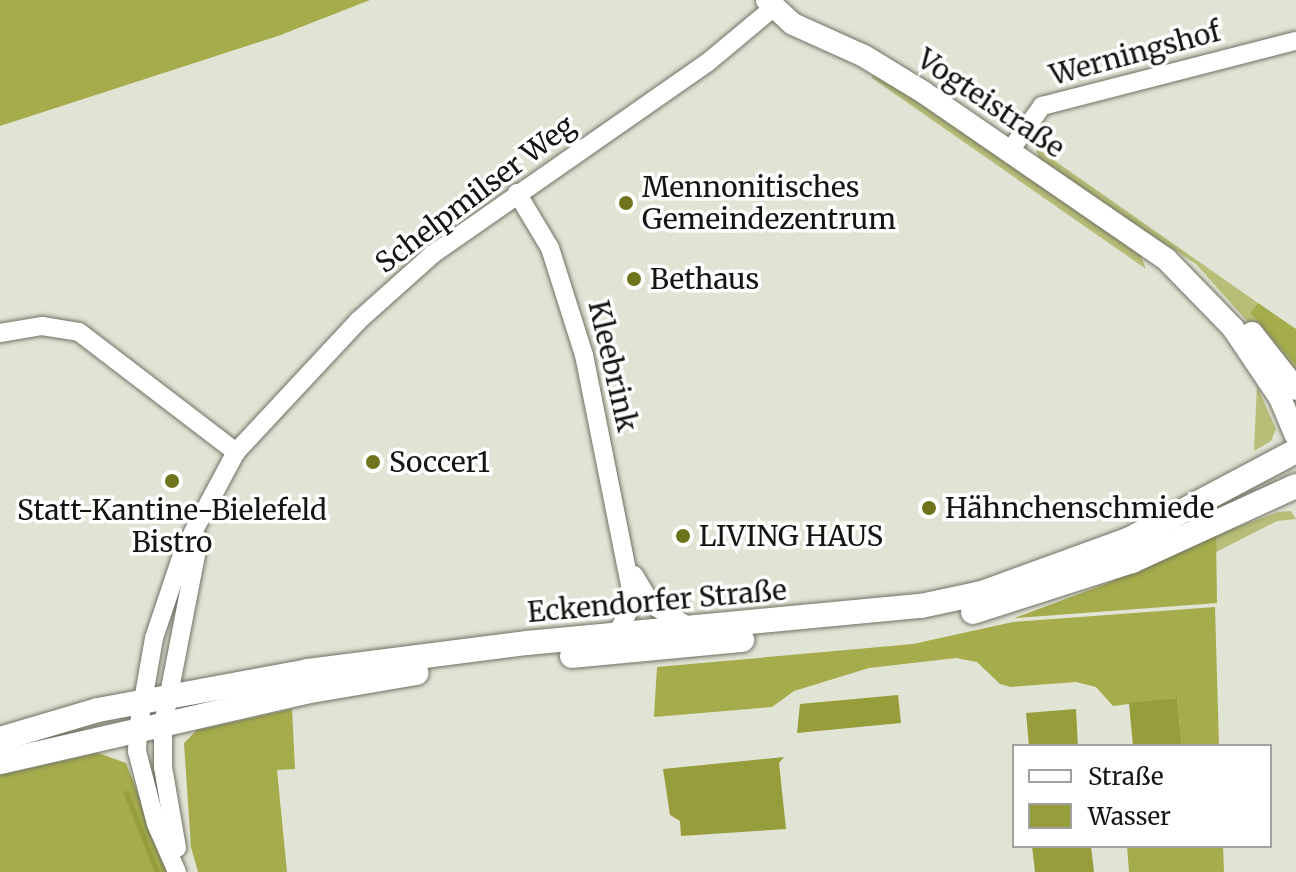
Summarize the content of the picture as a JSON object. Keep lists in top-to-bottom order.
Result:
{
  "streets": {
    "main road": ["Eckendorfer Straße"],
    "street": [
      "Werningshof",
      "Vogteistraße",
      "Schelpmilser Weg",
      "Kleebrink"
    ]
  },
  "crossings": [
    ["Werningshof", "Vogteistraße"],
    ["Vogteistraße", "Schelpmilser Weg"],
    ["Schelpmilser Weg", "Kleebrink"],
    ["Schelpmilser Weg", "Eckendorfer Straße"],
    ["Kleebrink", "Eckendorfer Straße"]
  ],
  "places": [
    "Mennonitisches Gemeindezentrum",
    "Bethaus",
    "Soccer1",
    "Statt-Kantine-Bielefeld Bistro",
    "Hähnchenschmiede",
    "LIVING HAUS"
  ],
  "legend": ["Straße", "Wasser"]
}
